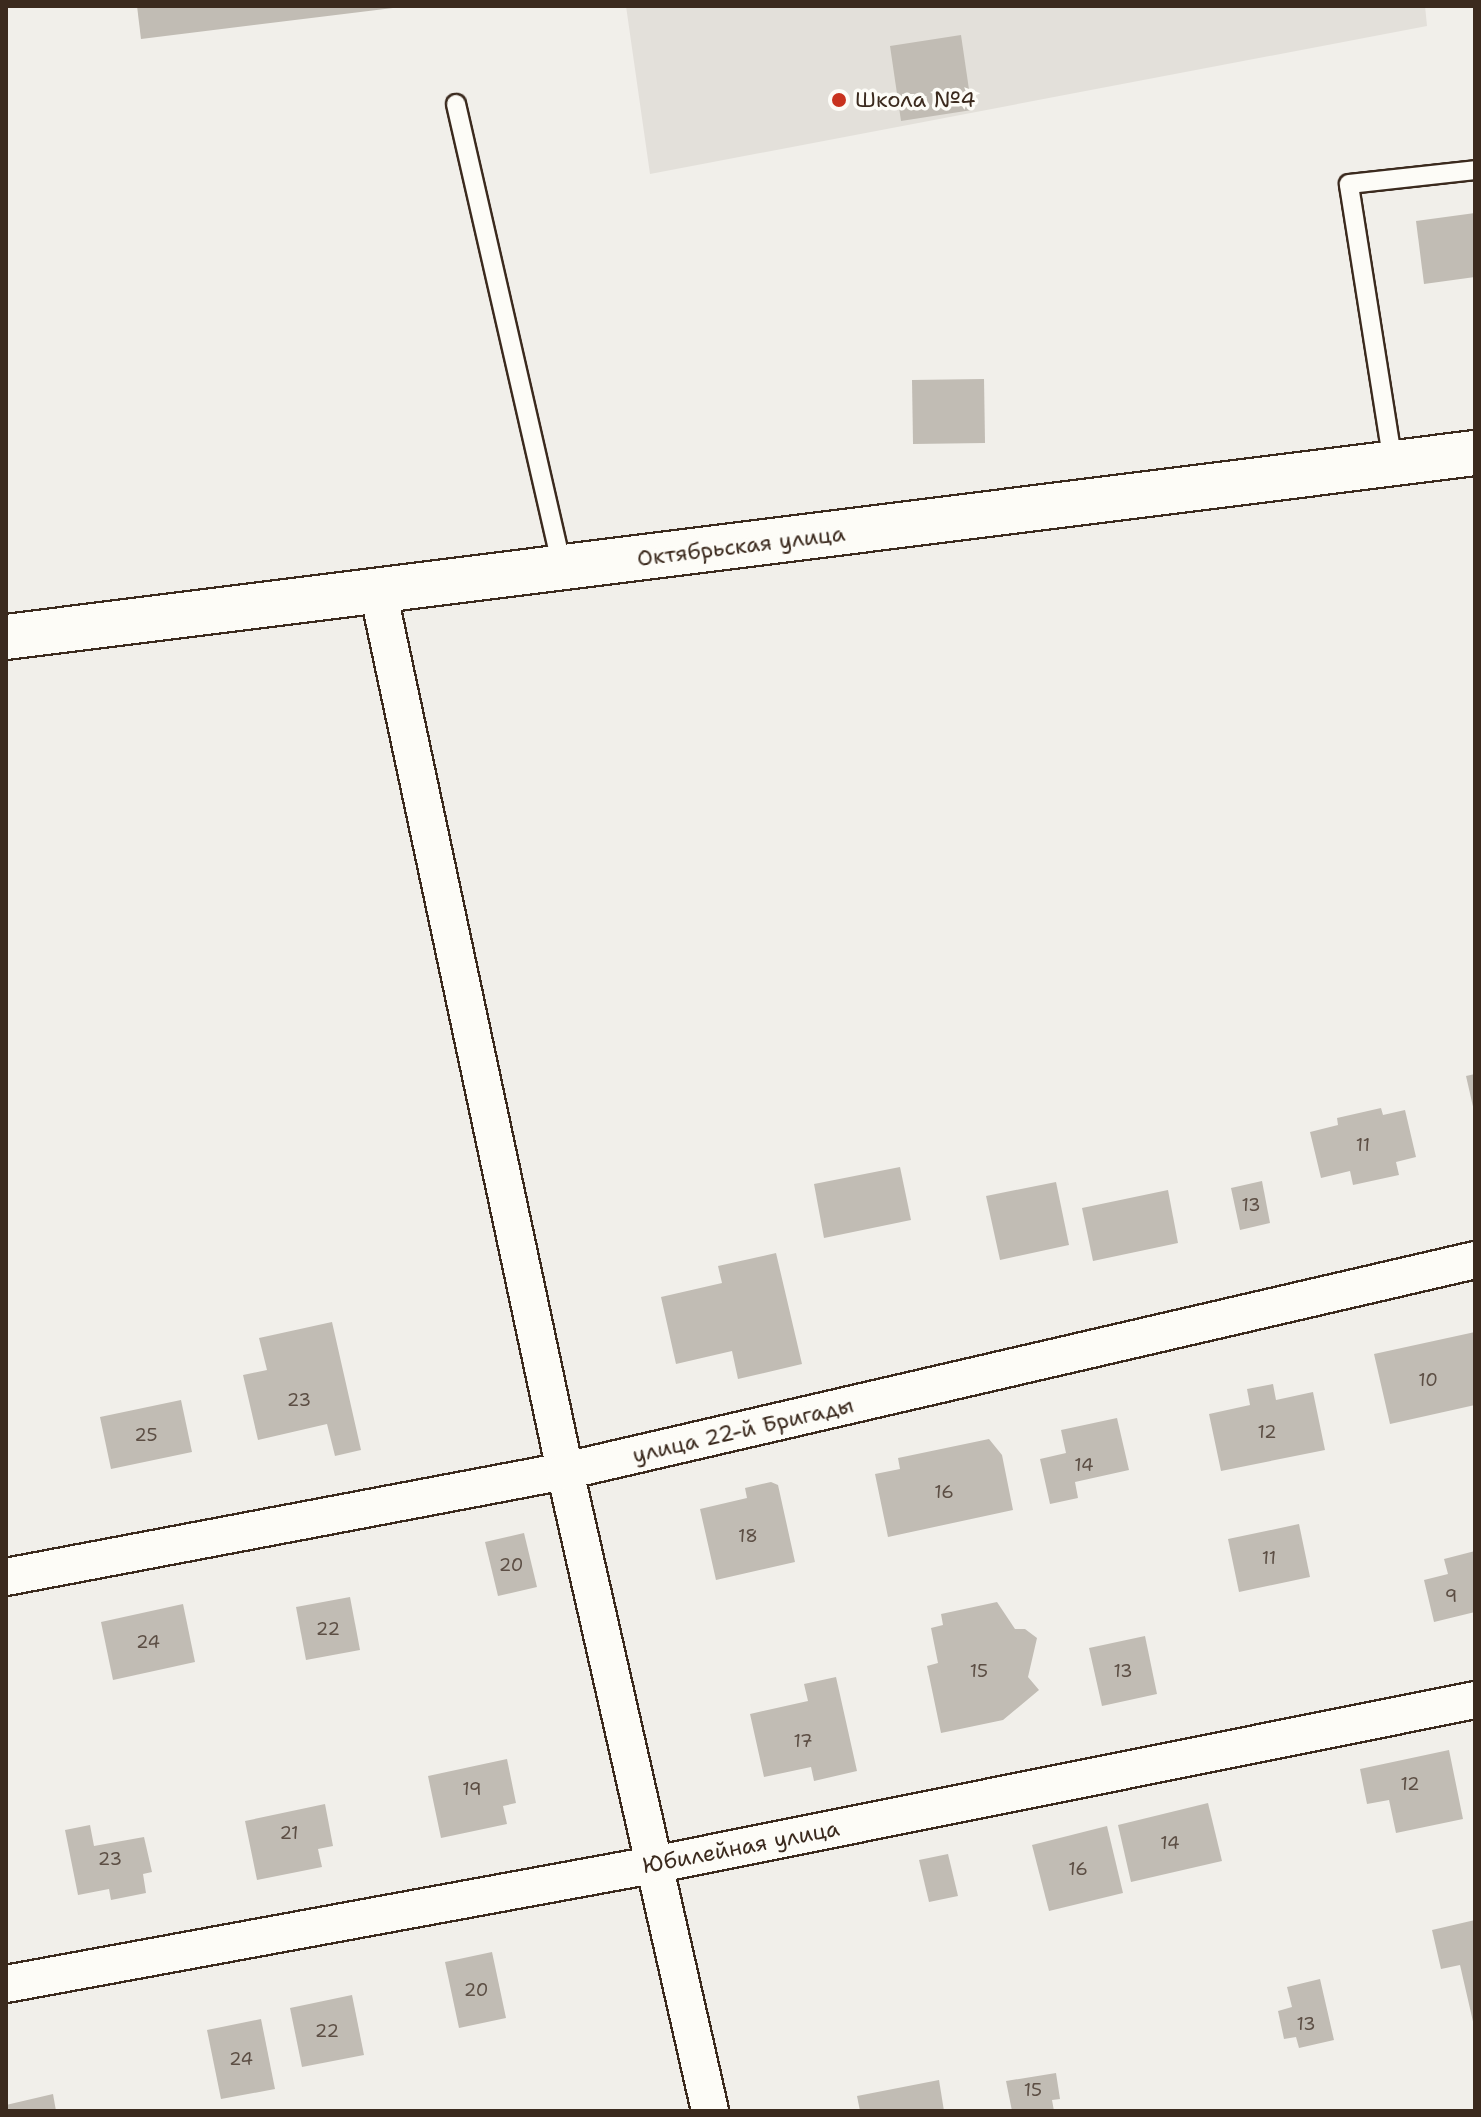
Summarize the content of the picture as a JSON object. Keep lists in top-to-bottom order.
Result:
{
  "streets": {
    "main road": ["Октябрьская улица"],
    "street": ["улица 22-й Бригады", "Юбилейная улица"]
  },
  "places": ["Школа №4"],
  "house_numbers": [
    "11",
    "13",
    "10",
    "23",
    "12",
    "25",
    "14",
    "16",
    "18",
    "11",
    "20",
    "9",
    "22",
    "24",
    "15",
    "13",
    "17",
    "12",
    "19",
    "21",
    "14",
    "23",
    "16",
    "20",
    "13",
    "22",
    "24",
    "15"
  ]
}
